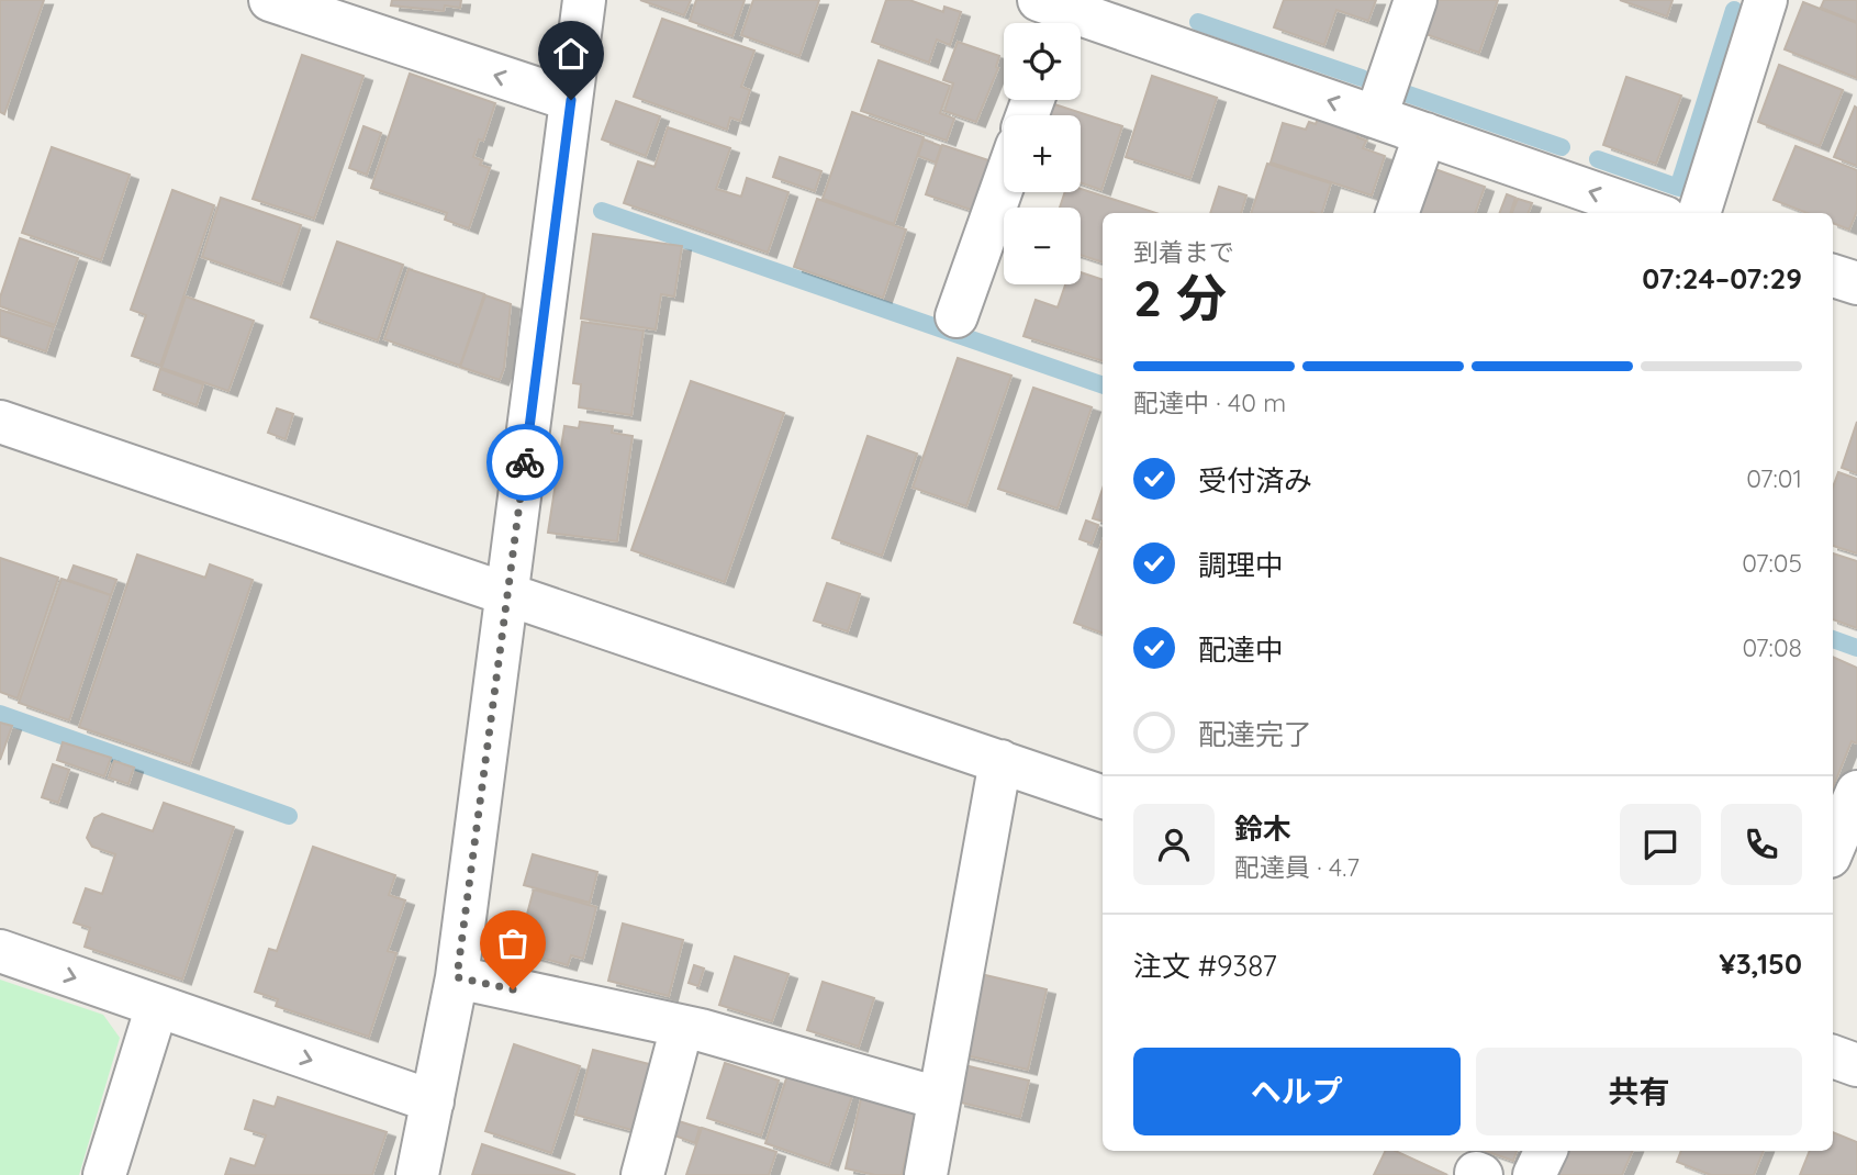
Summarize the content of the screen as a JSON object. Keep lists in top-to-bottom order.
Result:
{
  "page": {
    "map_buttons": ["+", "−"],
    "heading": ["2 分", "到着まで", "07:24–07:29"],
    "panel": [
      "鈴木",
      "配達員 · 4.7",
      "注文 #9387",
      "¥3,150"
    ],
    "bar": "配達中 · 40 m",
    "list": [
      ["受付済み", "07:01"],
      ["調理中", "07:05"],
      ["配達中", "07:08"],
      "配達完了"
    ],
    "buttons": ["ヘルプ", "共有"]
  }
}
